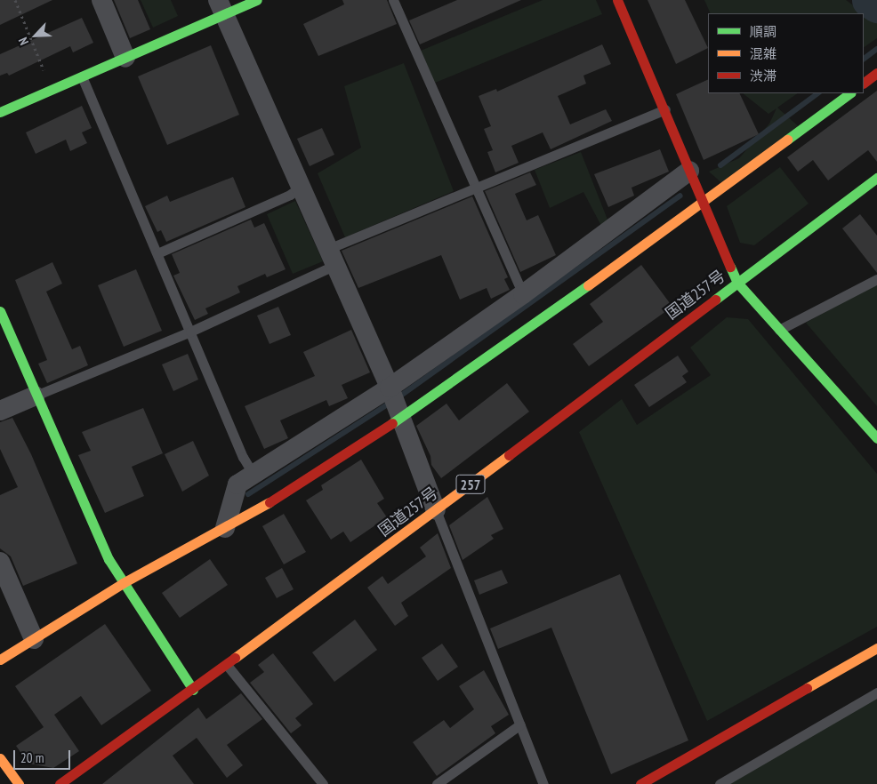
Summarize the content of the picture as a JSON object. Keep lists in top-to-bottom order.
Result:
{
  "streets": {
    "main road": ["国道257号", "257"]
  },
  "legend": ["順調", "混雑", "渋滞"],
  "scale_bar": "20 m",
  "north": "bottom left"
}
